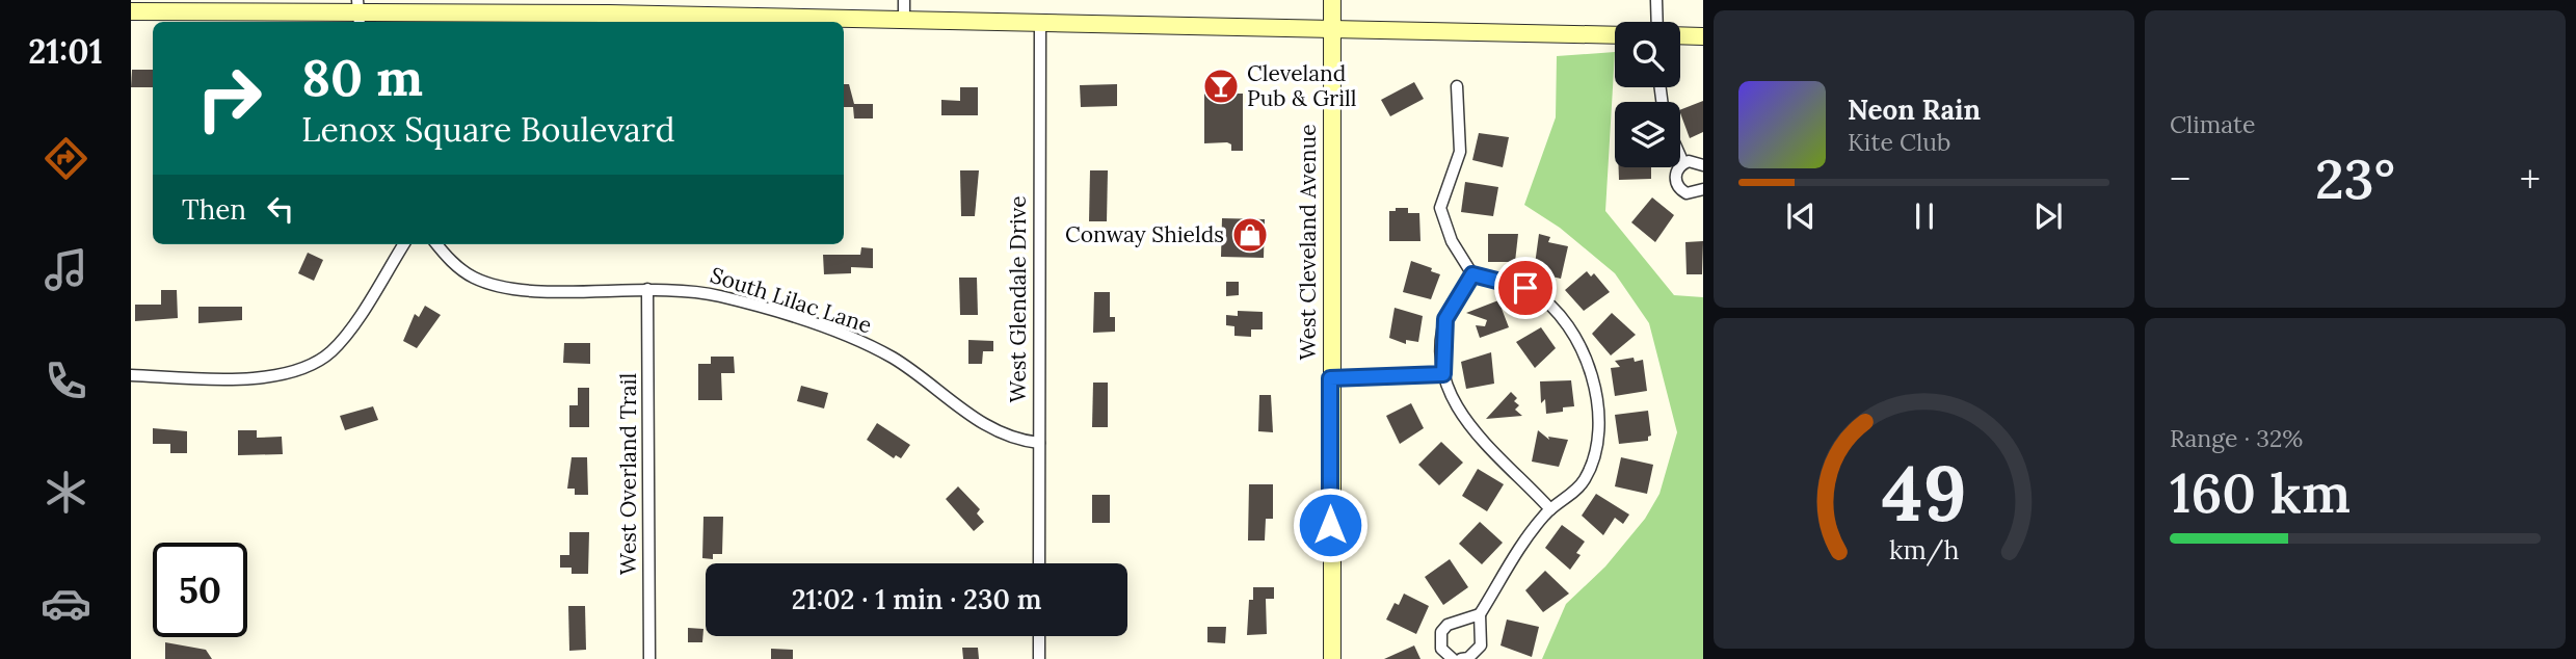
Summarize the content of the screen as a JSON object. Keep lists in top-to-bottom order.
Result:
{
  "streets": {
    "street": [
      "West Cleveland Avenue",
      "West Glendale Drive",
      "South Lilac Lane",
      "West Overland Trail"
    ]
  },
  "crossings": [
    ["West Glendale Drive", "South Lilac Lane"],
    ["South Lilac Lane", "West Overland Trail"]
  ],
  "places": {
    "bar": ["Cleveland Pub & Grill"],
    "shop": ["Conway Shields"]
  },
  "page": {
    "tabs": "21:01",
    "tile": [
      "Climate",
      ["Range · 32%", "160 km"]
    ],
    "turn": ["80 m", "Lenox Square Boulevard"],
    "song": ["Neon Rain", "Kite Club"],
    "heat": ["−", "23°", "+"],
    "then": "Then",
    "limit": "50",
    "trip": "21:02 · 1 min · 230 m",
    "gauge": ["49", "km/h"]
  }
}
